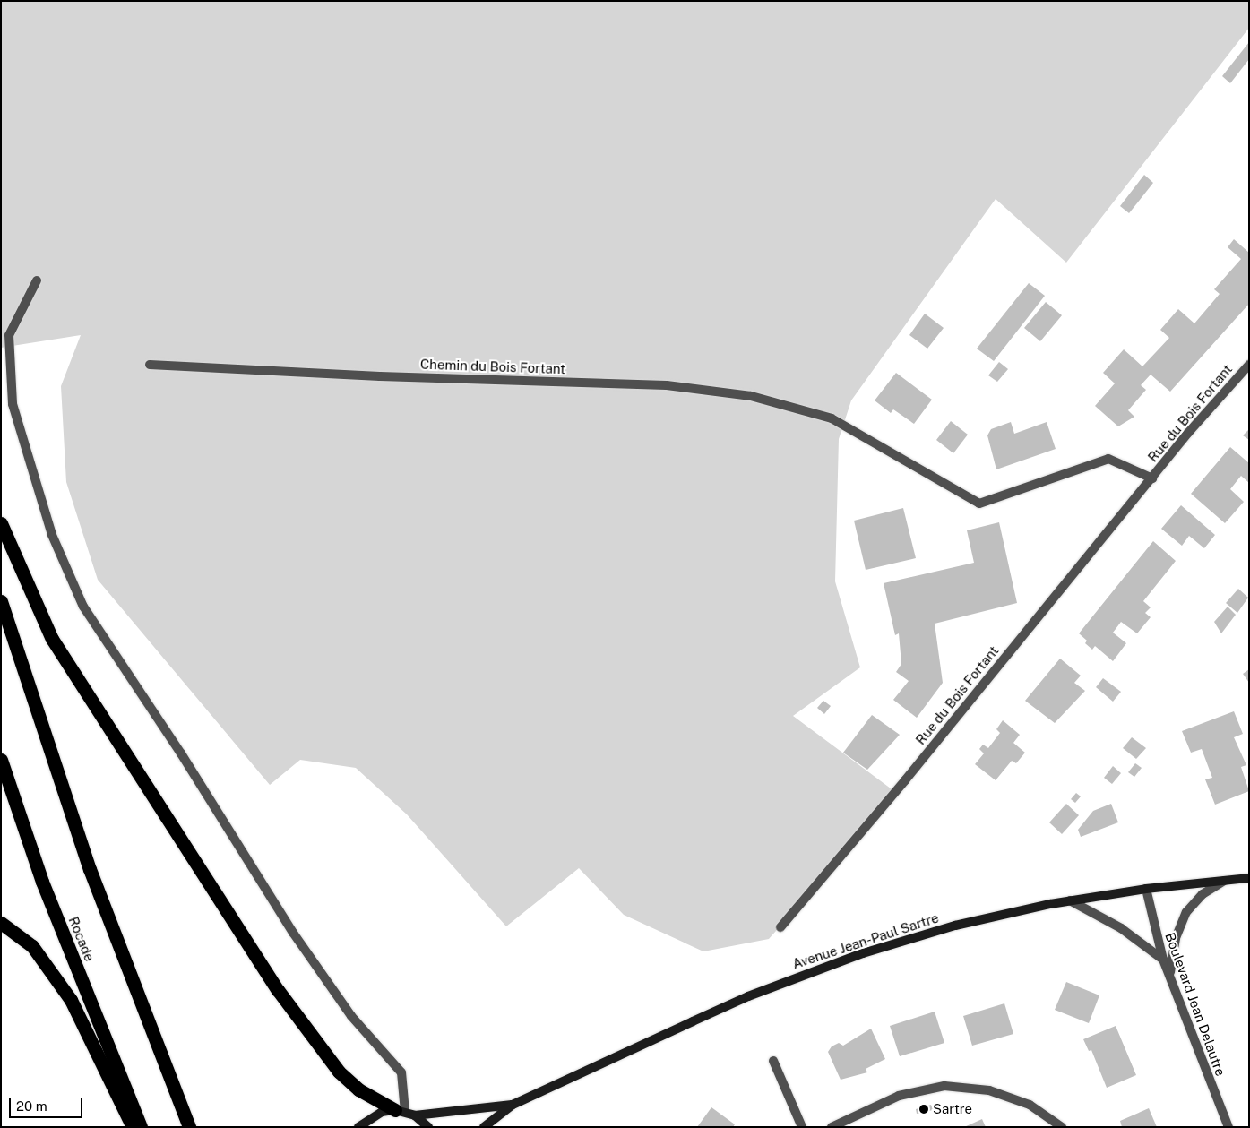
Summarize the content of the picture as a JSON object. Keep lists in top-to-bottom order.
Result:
{
  "streets": {
    "highway": ["Rocade"],
    "street": [
      "Chemin du Bois Fortant",
      "Rue du Bois Fortant",
      "Avenue Jean-Paul Sartre",
      "Boulevard Jean Delautre"
    ]
  },
  "crossings": [
    ["Chemin du Bois Fortant", "Rue du Bois Fortant"],
    ["Avenue Jean-Paul Sartre", "Boulevard Jean Delautre"]
  ],
  "places": ["Sartre"],
  "scale_bar": "20 m"
}
